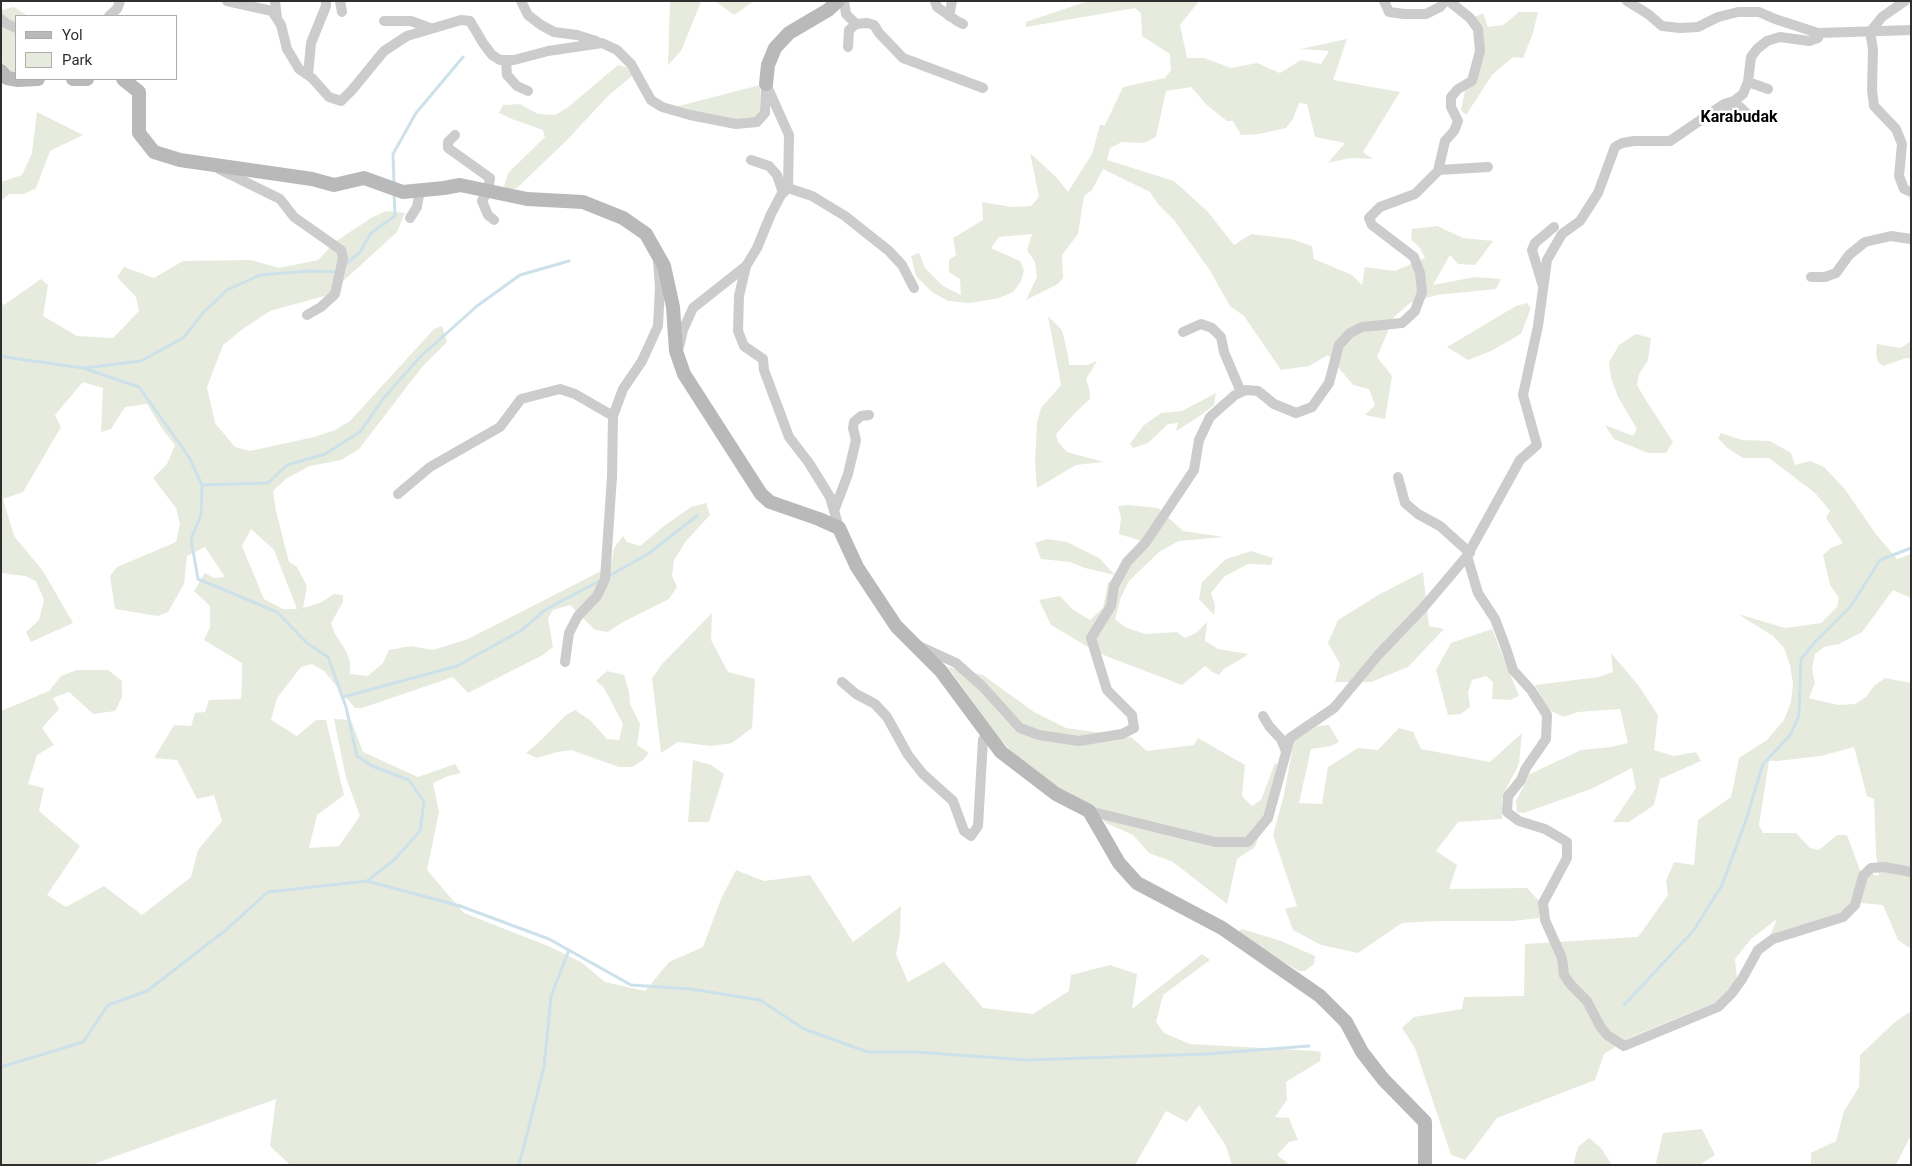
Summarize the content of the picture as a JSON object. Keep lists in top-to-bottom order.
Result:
{
  "districts": ["Karabudak"],
  "legend": ["Yol", "Park"]
}
